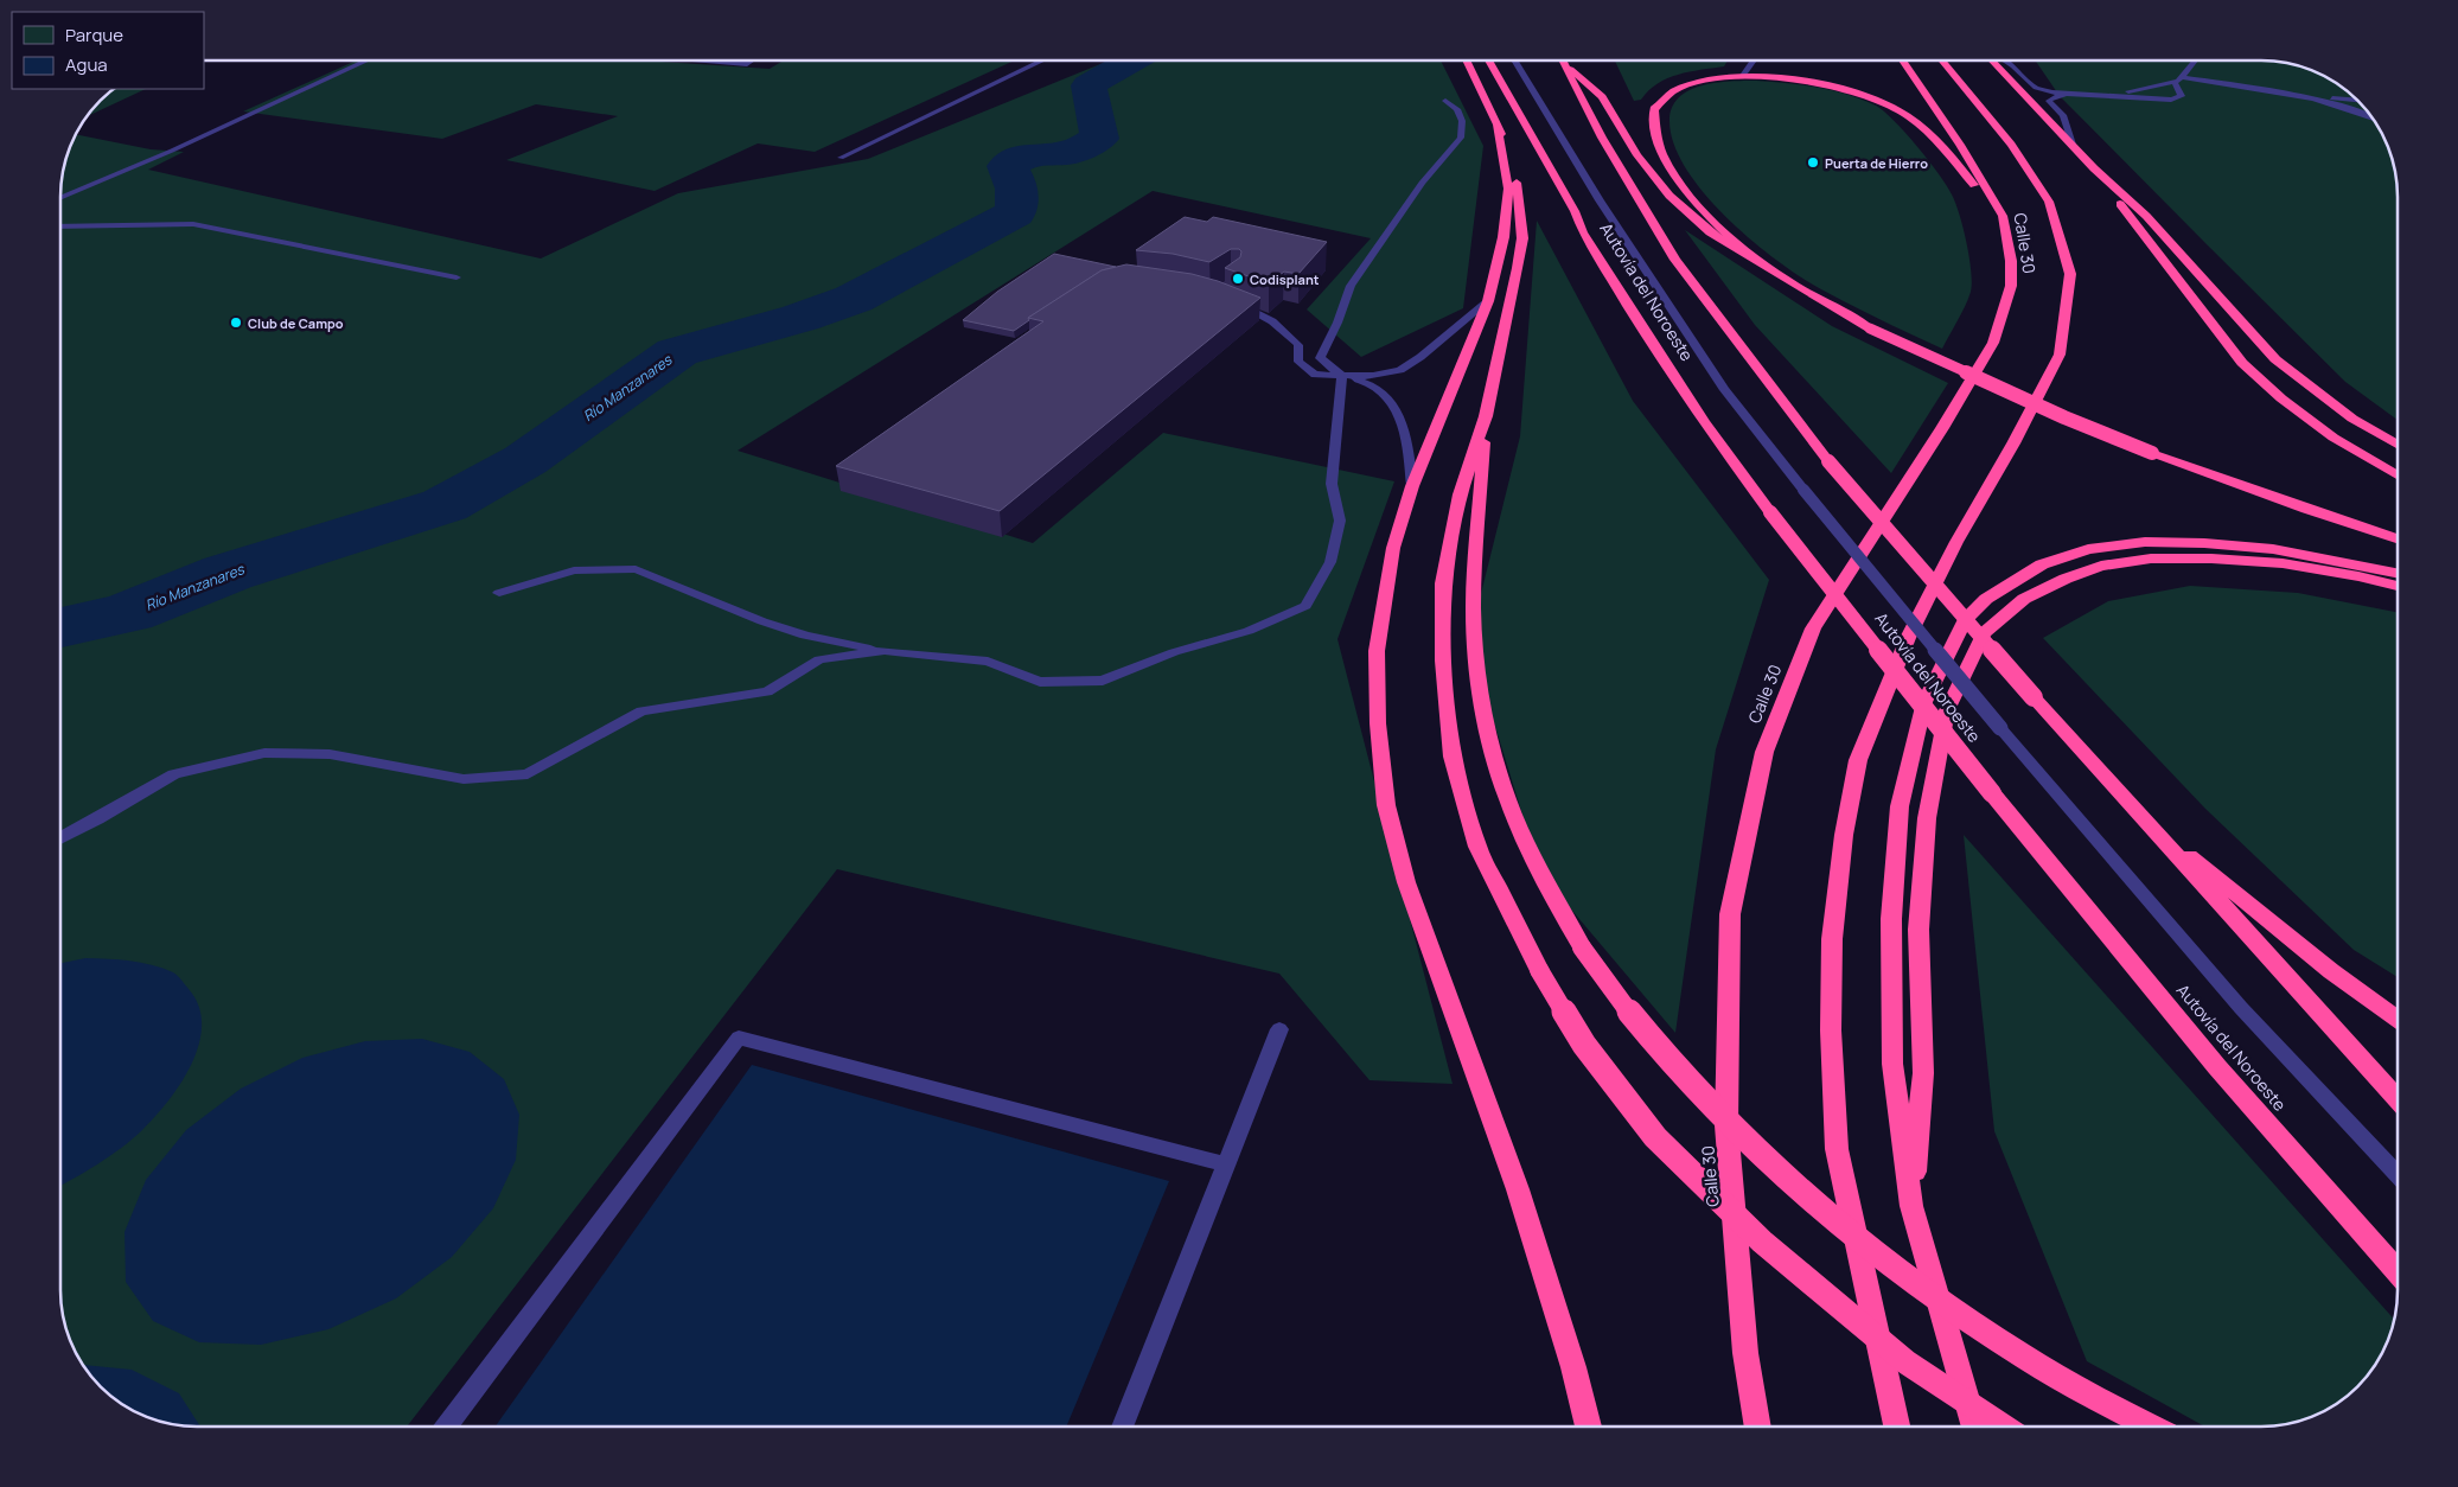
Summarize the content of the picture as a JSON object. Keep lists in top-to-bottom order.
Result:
{
  "streets": {
    "highway": ["Calle 30", "Autovía del Noroeste"]
  },
  "water": ["Río Manzanares"],
  "places": ["Puerta de Hierro", "Codisplant", "Club de Campo"],
  "legend": ["Parque", "Agua"]
}
